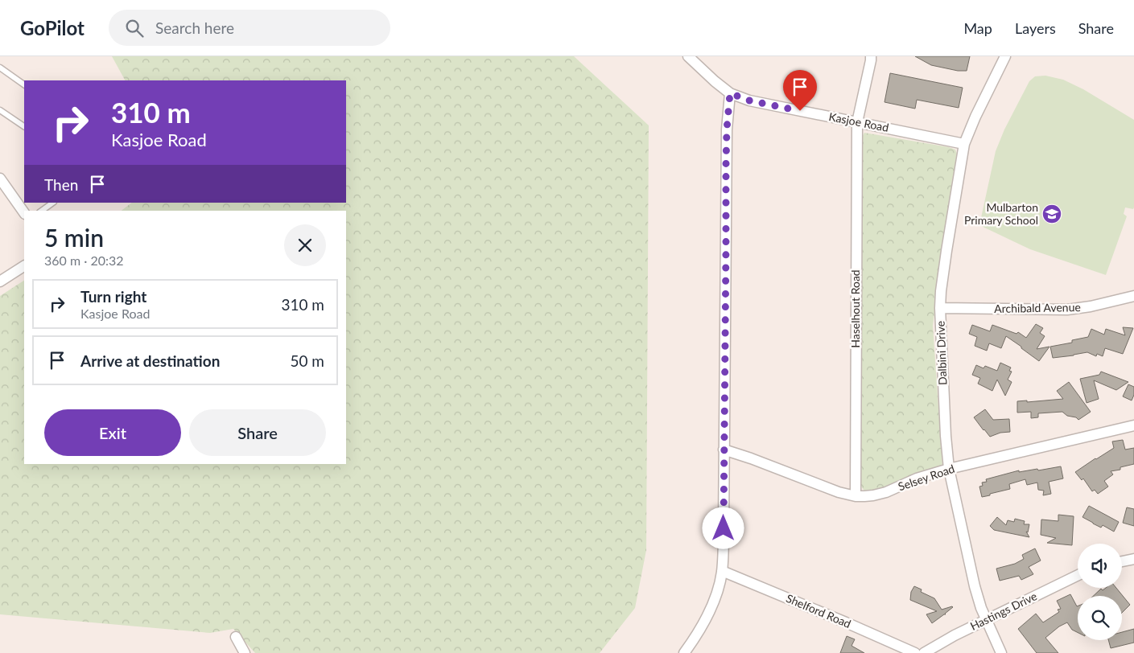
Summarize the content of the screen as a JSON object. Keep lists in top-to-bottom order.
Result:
{
  "streets": {
    "street": [
      "Kasjoe Road",
      "Archibald Avenue",
      "Haselhout Road",
      "Dalbini Drive",
      "Selsey Road",
      "Shelford Road",
      "Hastings Drive"
    ]
  },
  "crossings": [
    ["Kasjoe Road", "Haselhout Road"],
    ["Kasjoe Road", "Dalbini Drive"],
    ["Archibald Avenue", "Dalbini Drive"],
    ["Haselhout Road", "Selsey Road"],
    ["Dalbini Drive", "Selsey Road"],
    ["Dalbini Drive", "Hastings Drive"]
  ],
  "places": {
    "school or university": ["Mulbarton Primary School"]
  },
  "page": {
    "header": "GoPilot",
    "search": "Search here",
    "nav": ["Map", "Layers", "Share"],
    "turn": ["310 m", "Kasjoe Road"],
    "then": "Then",
    "heading": ["5 min", "360 m · 20:32"],
    "list": [
      {
        "name": "Turn right",
        "note": "Kasjoe Road",
        "value": "310 m"
      },
      {
        "name": "Arrive at destination",
        "value": "50 m"
      }
    ],
    "buttons": ["Exit", "Share"]
  }
}
